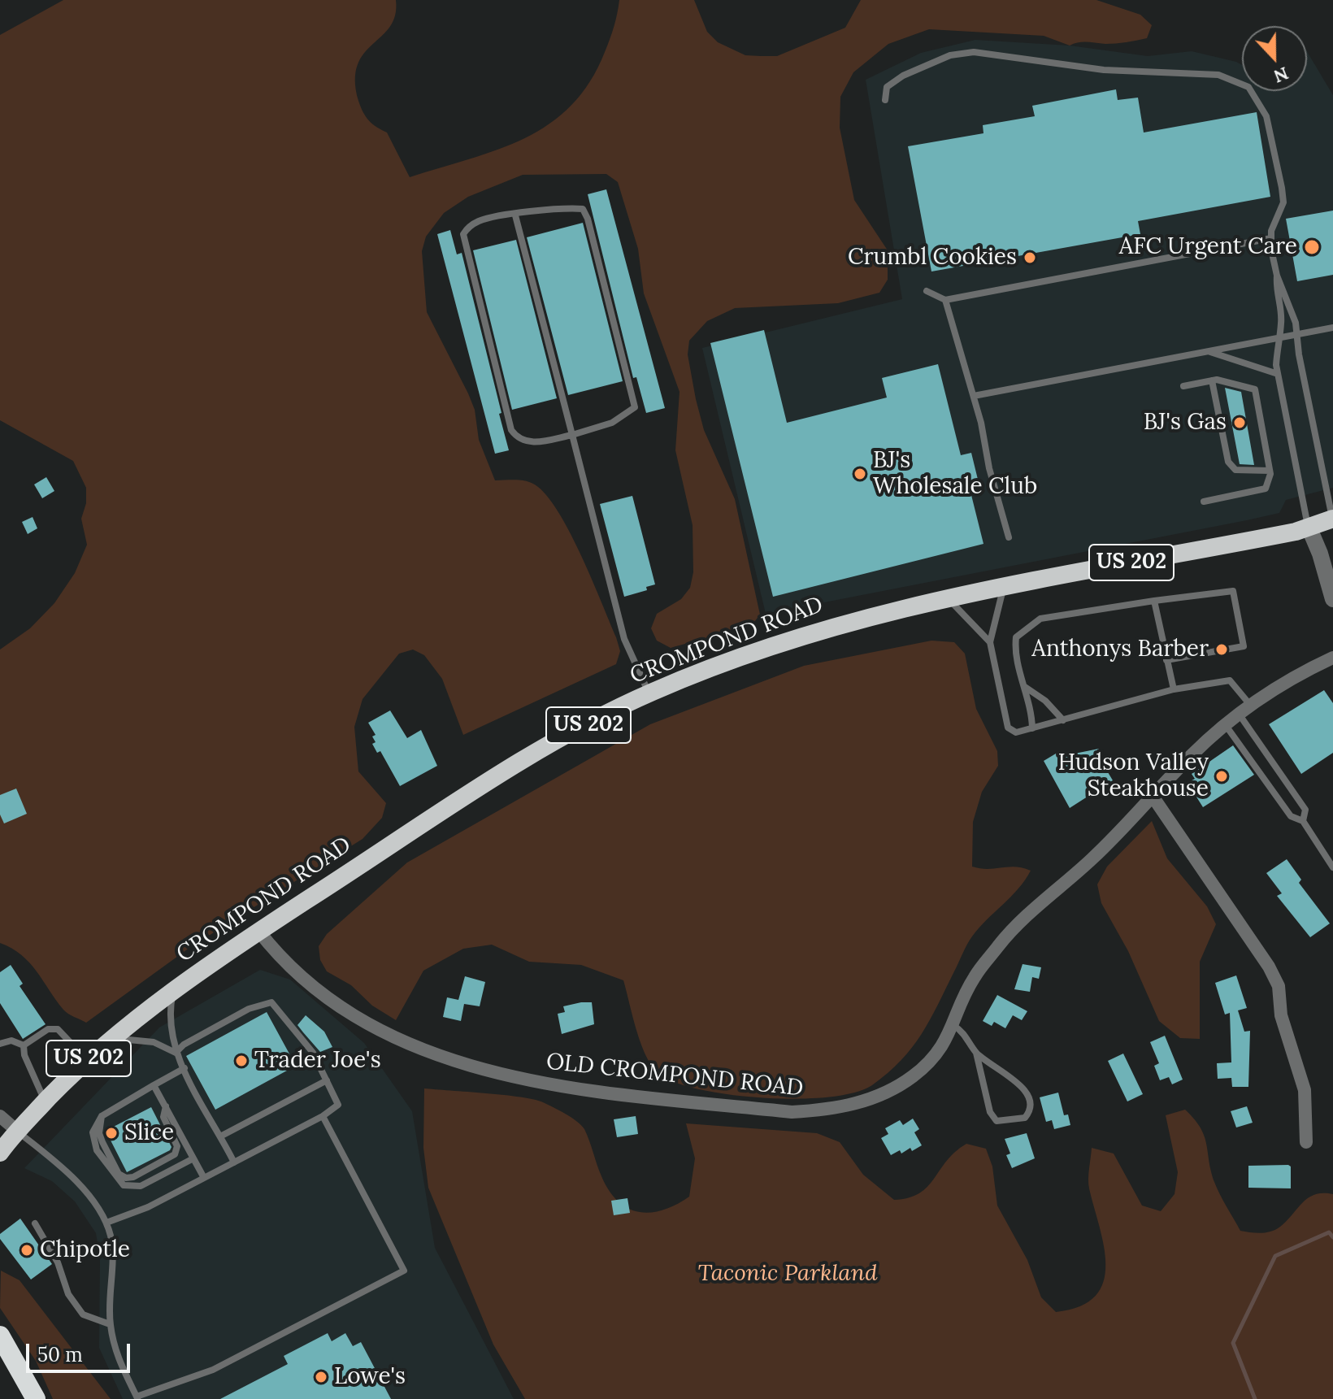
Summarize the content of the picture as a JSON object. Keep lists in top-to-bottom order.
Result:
{
  "streets": {
    "highway": ["US 202", "CROMPOND ROAD"],
    "street": ["OLD CROMPOND ROAD"]
  },
  "crossings": [
    ["CROMPOND ROAD", "OLD CROMPOND ROAD"]
  ],
  "parks": ["Taconic Parkland"],
  "places": [
    "AFC Urgent Care",
    "Crumbl Cookies",
    "BJ's Gas",
    "BJ's Wholesale Club",
    "Anthonys Barber",
    "Hudson Valley Steakhouse",
    "Trader Joe's",
    "Slice",
    "Chipotle",
    "Lowe's"
  ],
  "scale_bar": "50 m",
  "north": "bottom"
}
